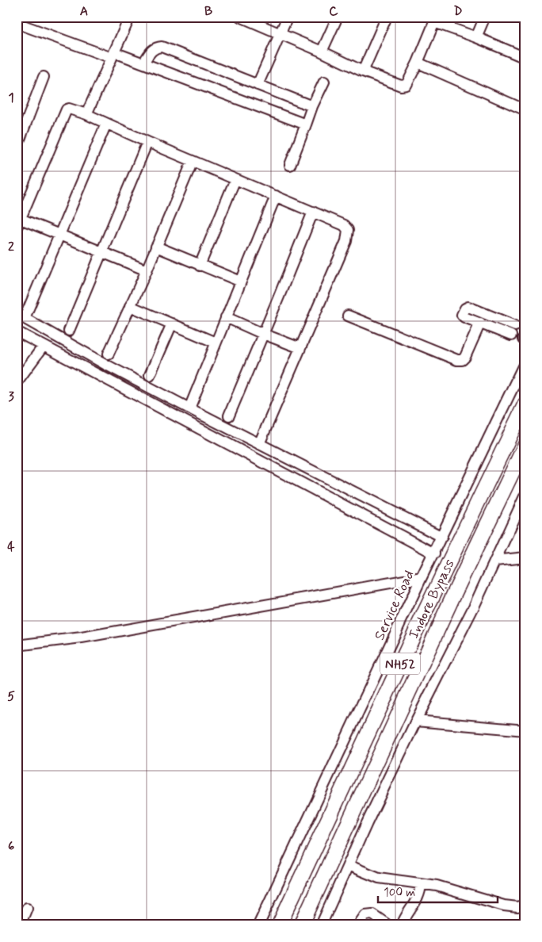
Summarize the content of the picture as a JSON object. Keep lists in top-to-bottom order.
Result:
{
  "streets": {
    "highway": ["Indore Bypass", "NH52"],
    "street": ["Service Road"]
  },
  "scale_bar": "100 m",
  "grid": {
    "columns": [
      "A",
      "B",
      "C",
      "D"
    ],
    "rows": [
      "1",
      "2",
      "3",
      "4",
      "5",
      "6"
    ]
  }
}
